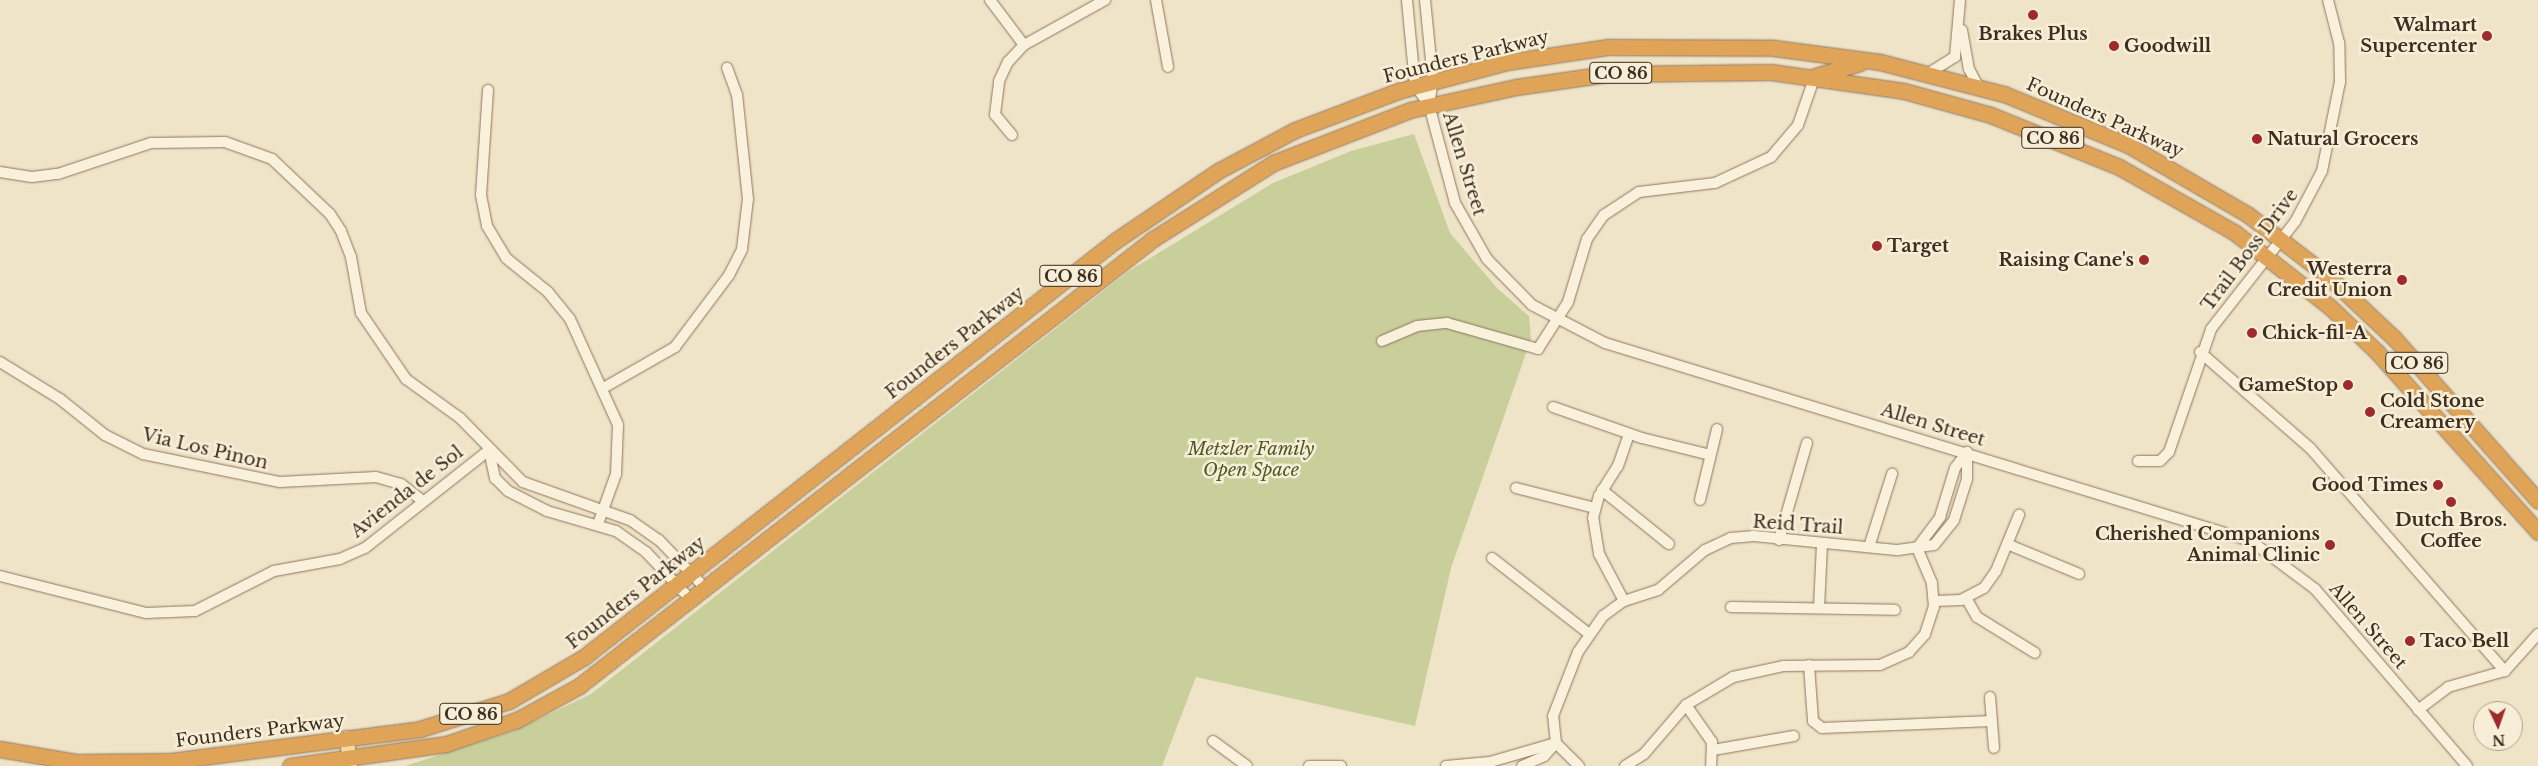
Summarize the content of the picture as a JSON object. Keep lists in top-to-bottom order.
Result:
{
  "streets": {
    "highway": ["Founders Parkway", "CO 86"],
    "street": [
      "Allen Street",
      "Trail Boss Drive",
      "Via Los Pinon",
      "Avienda de Sol",
      "Reid Trail"
    ]
  },
  "crossings": [
    ["Founders Parkway", "Trail Boss Drive"],
    ["Founders Parkway", "Avienda de Sol"],
    ["CO 86", "Allen Street"],
    ["CO 86", "Trail Boss Drive"],
    ["CO 86", "Avienda de Sol"],
    ["Allen Street", "Reid Trail"],
    ["Via Los Pinon", "Avienda de Sol"]
  ],
  "parks": ["Metzler Family Open Space"],
  "places": [
    "Brakes Plus",
    "Walmart Supercenter",
    "Goodwill",
    "Natural Grocers",
    "Target",
    "Raising Cane's",
    "Westerra Credit Union",
    "Chick-fil-A",
    "GameStop",
    "Cold Stone Creamery",
    "Good Times",
    "Dutch Bros. Coffee",
    "Cherished Companions Animal Clinic",
    "Taco Bell"
  ],
  "north": "bottom"
}
